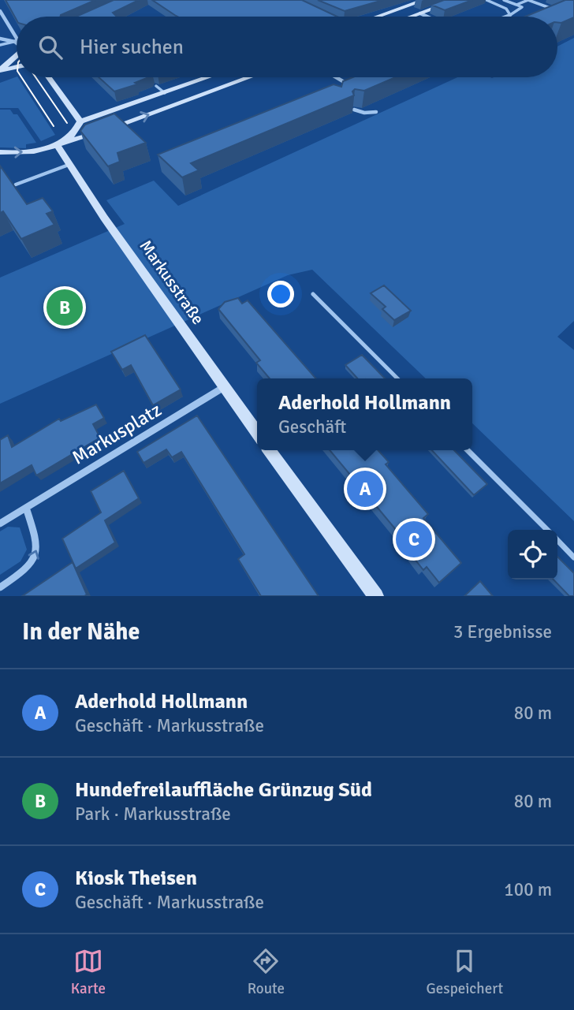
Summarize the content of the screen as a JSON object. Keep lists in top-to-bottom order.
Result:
{
  "streets": {
    "street": ["Markusstraße", "Markusplatz"]
  },
  "crossings": [
    ["Markusstraße", "Markusplatz"]
  ],
  "page": {
    "search": "Hier suchen",
    "pins": ["B", "A", "C"],
    "popup": ["Aderhold Hollmann", "Geschäft"],
    "heading": ["In der Nähe", "3 Ergebnisse"],
    "list": [
      {
        "mark": "A",
        "name": "Aderhold Hollmann",
        "note": "Geschäft · Markusstraße",
        "value": "80 m"
      },
      {
        "mark": "B",
        "name": "Hundefreilauffläche Grünzug Süd",
        "note": "Park · Markusstraße",
        "value": "80 m"
      },
      {
        "mark": "C",
        "name": "Kiosk Theisen",
        "note": "Geschäft · Markusstraße",
        "value": "100 m"
      }
    ],
    "nav": ["Karte", "Route", "Gespeichert"]
  }
}
